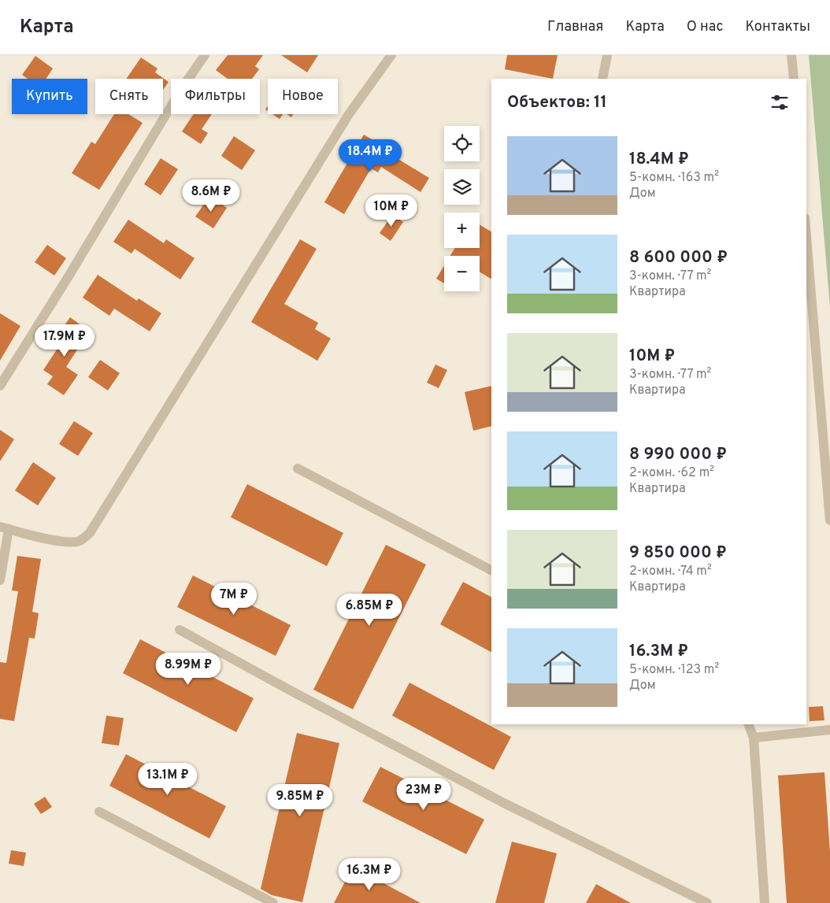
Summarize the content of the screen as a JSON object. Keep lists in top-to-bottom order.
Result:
{
  "page": {
    "header": "Карта",
    "nav": [
      "Главная",
      "Карта",
      "О нас",
      "Контакты"
    ],
    "chip": [
      "Купить",
      "Снять",
      "Фильтры",
      "Новое"
    ],
    "heading": "Объектов: 11",
    "map_buttons": ["+", "−"],
    "list": [
      {
        "name": "18.4M ₽",
        "note": "5-комн. · 163 m² · Дом"
      },
      {
        "name": "8 600 000 ₽",
        "note": "3-комн. · 77 m² · Квартира"
      },
      {
        "name": "10M ₽",
        "note": "3-комн. · 77 m² · Квартира"
      },
      {
        "name": "8 990 000 ₽",
        "note": "2-комн. · 62 m² · Квартира"
      },
      {
        "name": "9 850 000 ₽",
        "note": "2-комн. · 74 m² · Квартира"
      },
      {
        "name": "16.3M ₽",
        "note": "5-комн. · 123 m² · Дом"
      }
    ],
    "price": [
      "18.4M ₽",
      "8.6M ₽",
      "10M ₽",
      "17.9M ₽",
      "7M ₽",
      "6.85M ₽",
      "8.99M ₽",
      "13.1M ₽",
      "23M ₽",
      "9.85M ₽",
      "16.3M ₽"
    ]
  }
}
